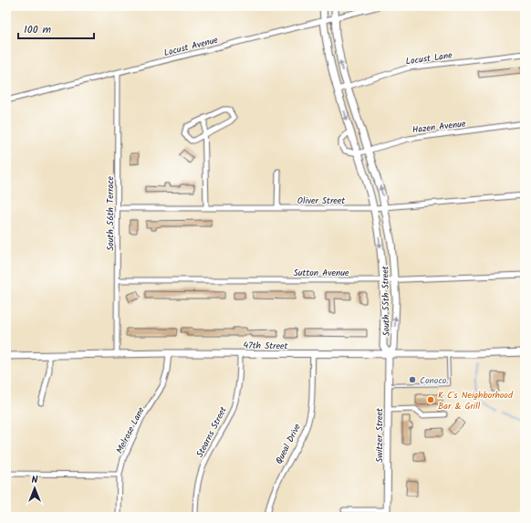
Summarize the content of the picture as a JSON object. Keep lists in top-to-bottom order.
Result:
{
  "streets": {
    "street": [
      "Locust Avenue",
      "Locust Lane",
      "Hazen Avenue",
      "Oliver Street",
      "South 56th Terrace",
      "Sutton Avenue",
      "South 55th Street",
      "47th Street",
      "Melrose Lane",
      "Stearns Street",
      "Switzer Street",
      "Queal Drive"
    ]
  },
  "crossings": [
    ["Locust Avenue", "South 56th Terrace"],
    ["Locust Avenue", "South 55th Street"],
    ["Locust Lane", "South 55th Street"],
    ["Hazen Avenue", "South 55th Street"],
    ["Oliver Street", "South 56th Terrace"],
    ["Oliver Street", "South 55th Street"],
    ["South 56th Terrace", "Sutton Avenue"],
    ["South 56th Terrace", "47th Street"],
    ["Sutton Avenue", "South 55th Street"],
    ["South 55th Street", "47th Street"],
    ["South 55th Street", "Switzer Street"],
    ["47th Street", "Melrose Lane"],
    ["47th Street", "Stearns Street"],
    ["47th Street", "Switzer Street"],
    ["47th Street", "Queal Drive"]
  ],
  "places": ["Conoco", "K C's Neighborhood Bar & Grill"],
  "scale_bar": "100 m",
  "north": "top"
}
